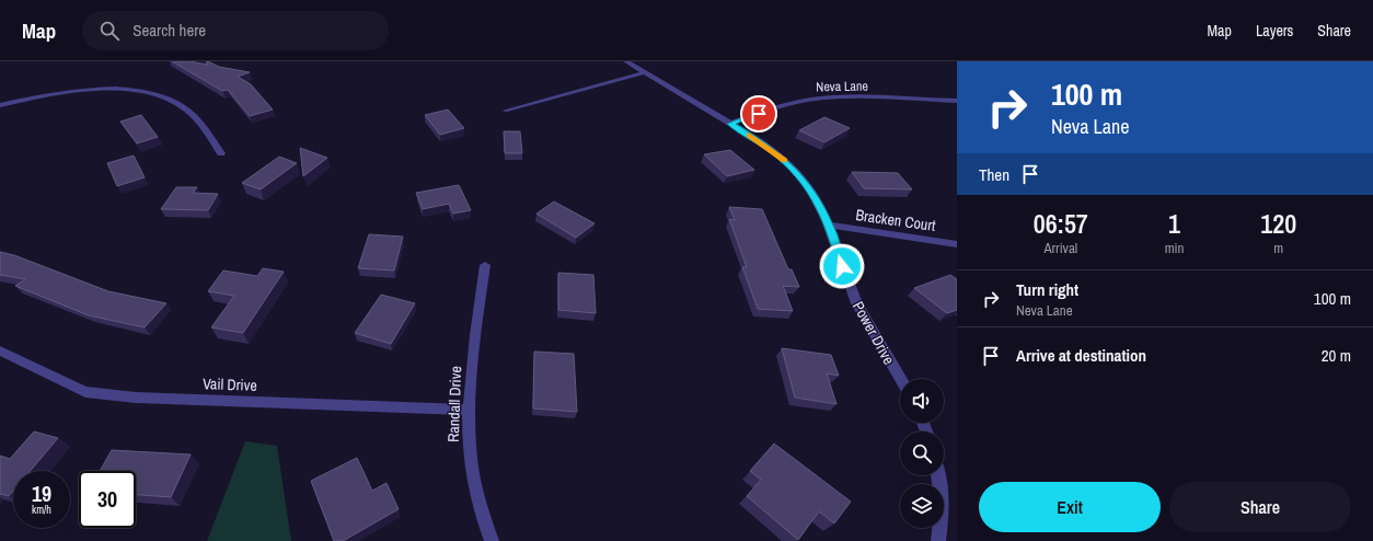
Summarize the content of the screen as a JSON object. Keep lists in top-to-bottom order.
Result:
{
  "streets": {
    "street": [
      "Neva Lane",
      "Bracken Court",
      "Power Drive",
      "Vail Drive",
      "Randall Drive"
    ]
  },
  "crossings": [
    ["Neva Lane", "Power Drive"],
    ["Bracken Court", "Power Drive"],
    ["Vail Drive", "Randall Drive"]
  ],
  "page": {
    "header": "Map",
    "search": "Search here",
    "nav": ["Map", "Layers", "Share"],
    "turn": ["100 m", "Neva Lane"],
    "then": "Then",
    "eta": [
      "06:57",
      "Arrival",
      "1",
      "min",
      "120",
      "m"
    ],
    "list": [
      {
        "name": "Turn right",
        "note": "Neva Lane",
        "value": "100 m"
      },
      {
        "name": "Arrive at destination",
        "value": "20 m"
      }
    ],
    "speed": "19 km/h",
    "limit": "30",
    "buttons": ["Exit", "Share"]
  }
}
